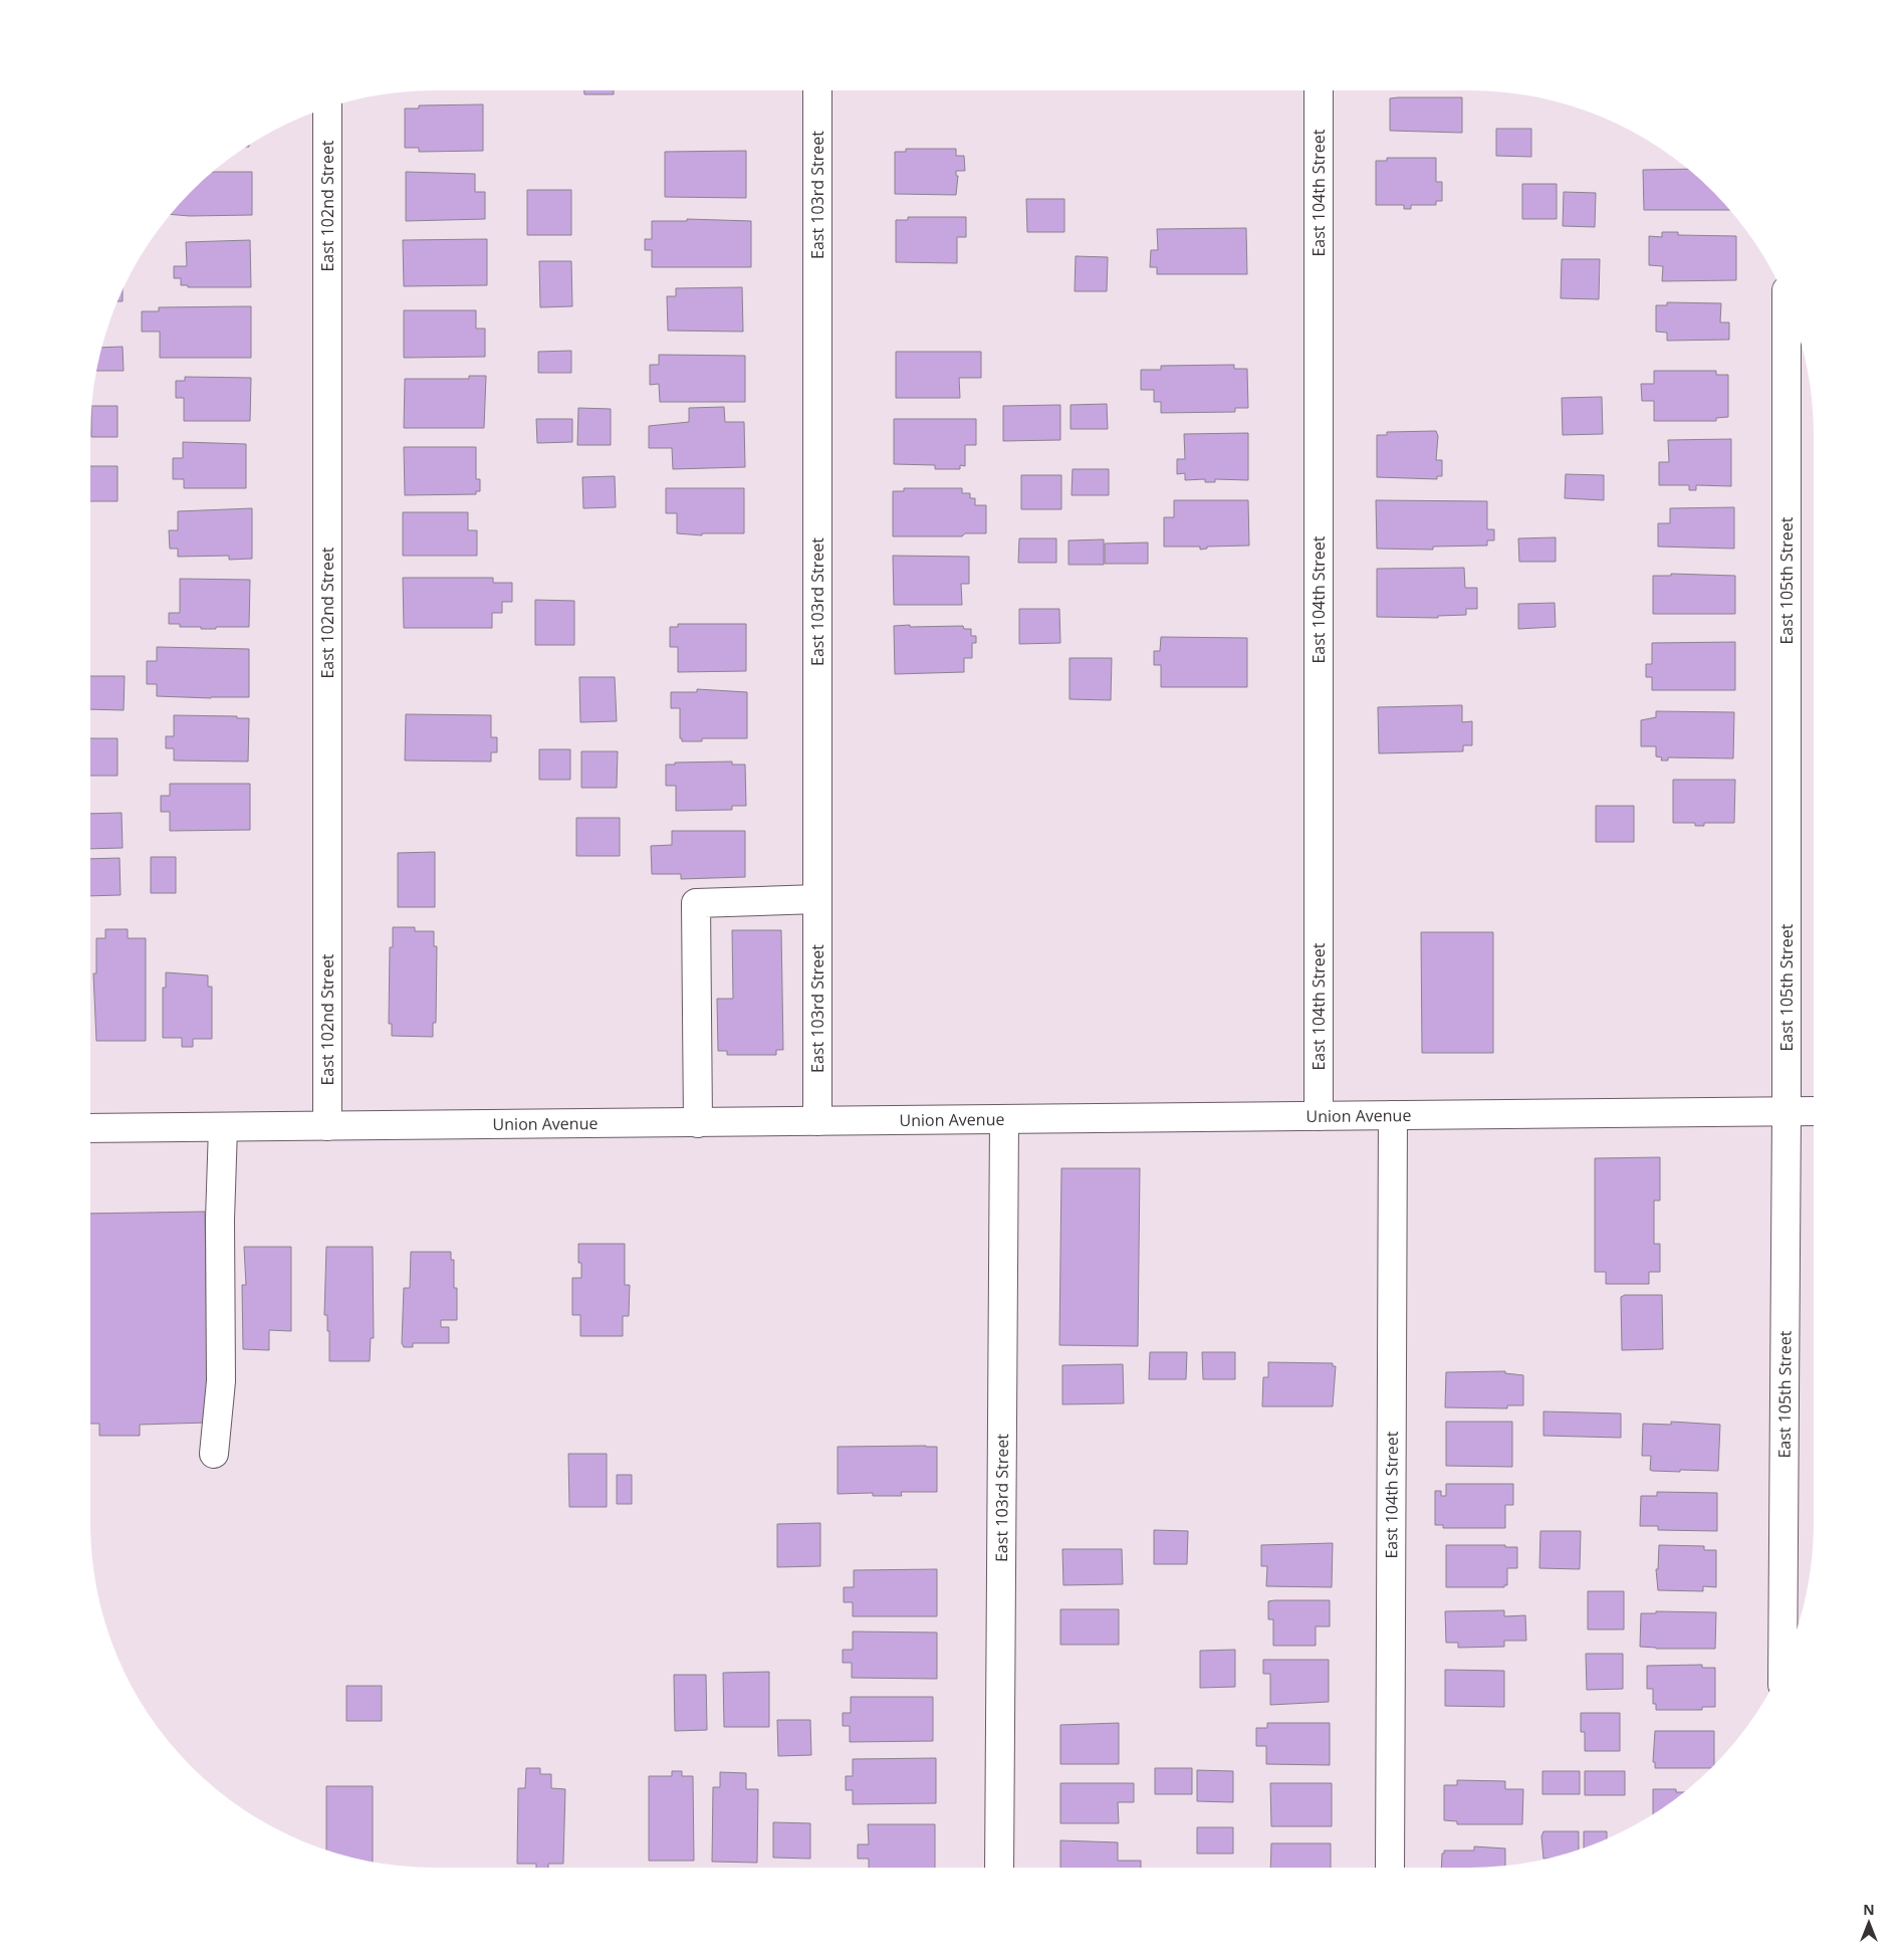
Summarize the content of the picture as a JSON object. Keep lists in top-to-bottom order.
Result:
{
  "streets": {
    "street": [
      "East 104th Street",
      "East 103rd Street",
      "East 102nd Street",
      "East 105th Street",
      "Union Avenue"
    ]
  },
  "crossings": [
    ["East 104th Street", "Union Avenue"],
    ["East 103rd Street", "Union Avenue"],
    ["East 102nd Street", "Union Avenue"],
    ["East 105th Street", "Union Avenue"]
  ],
  "north": "top"
}
